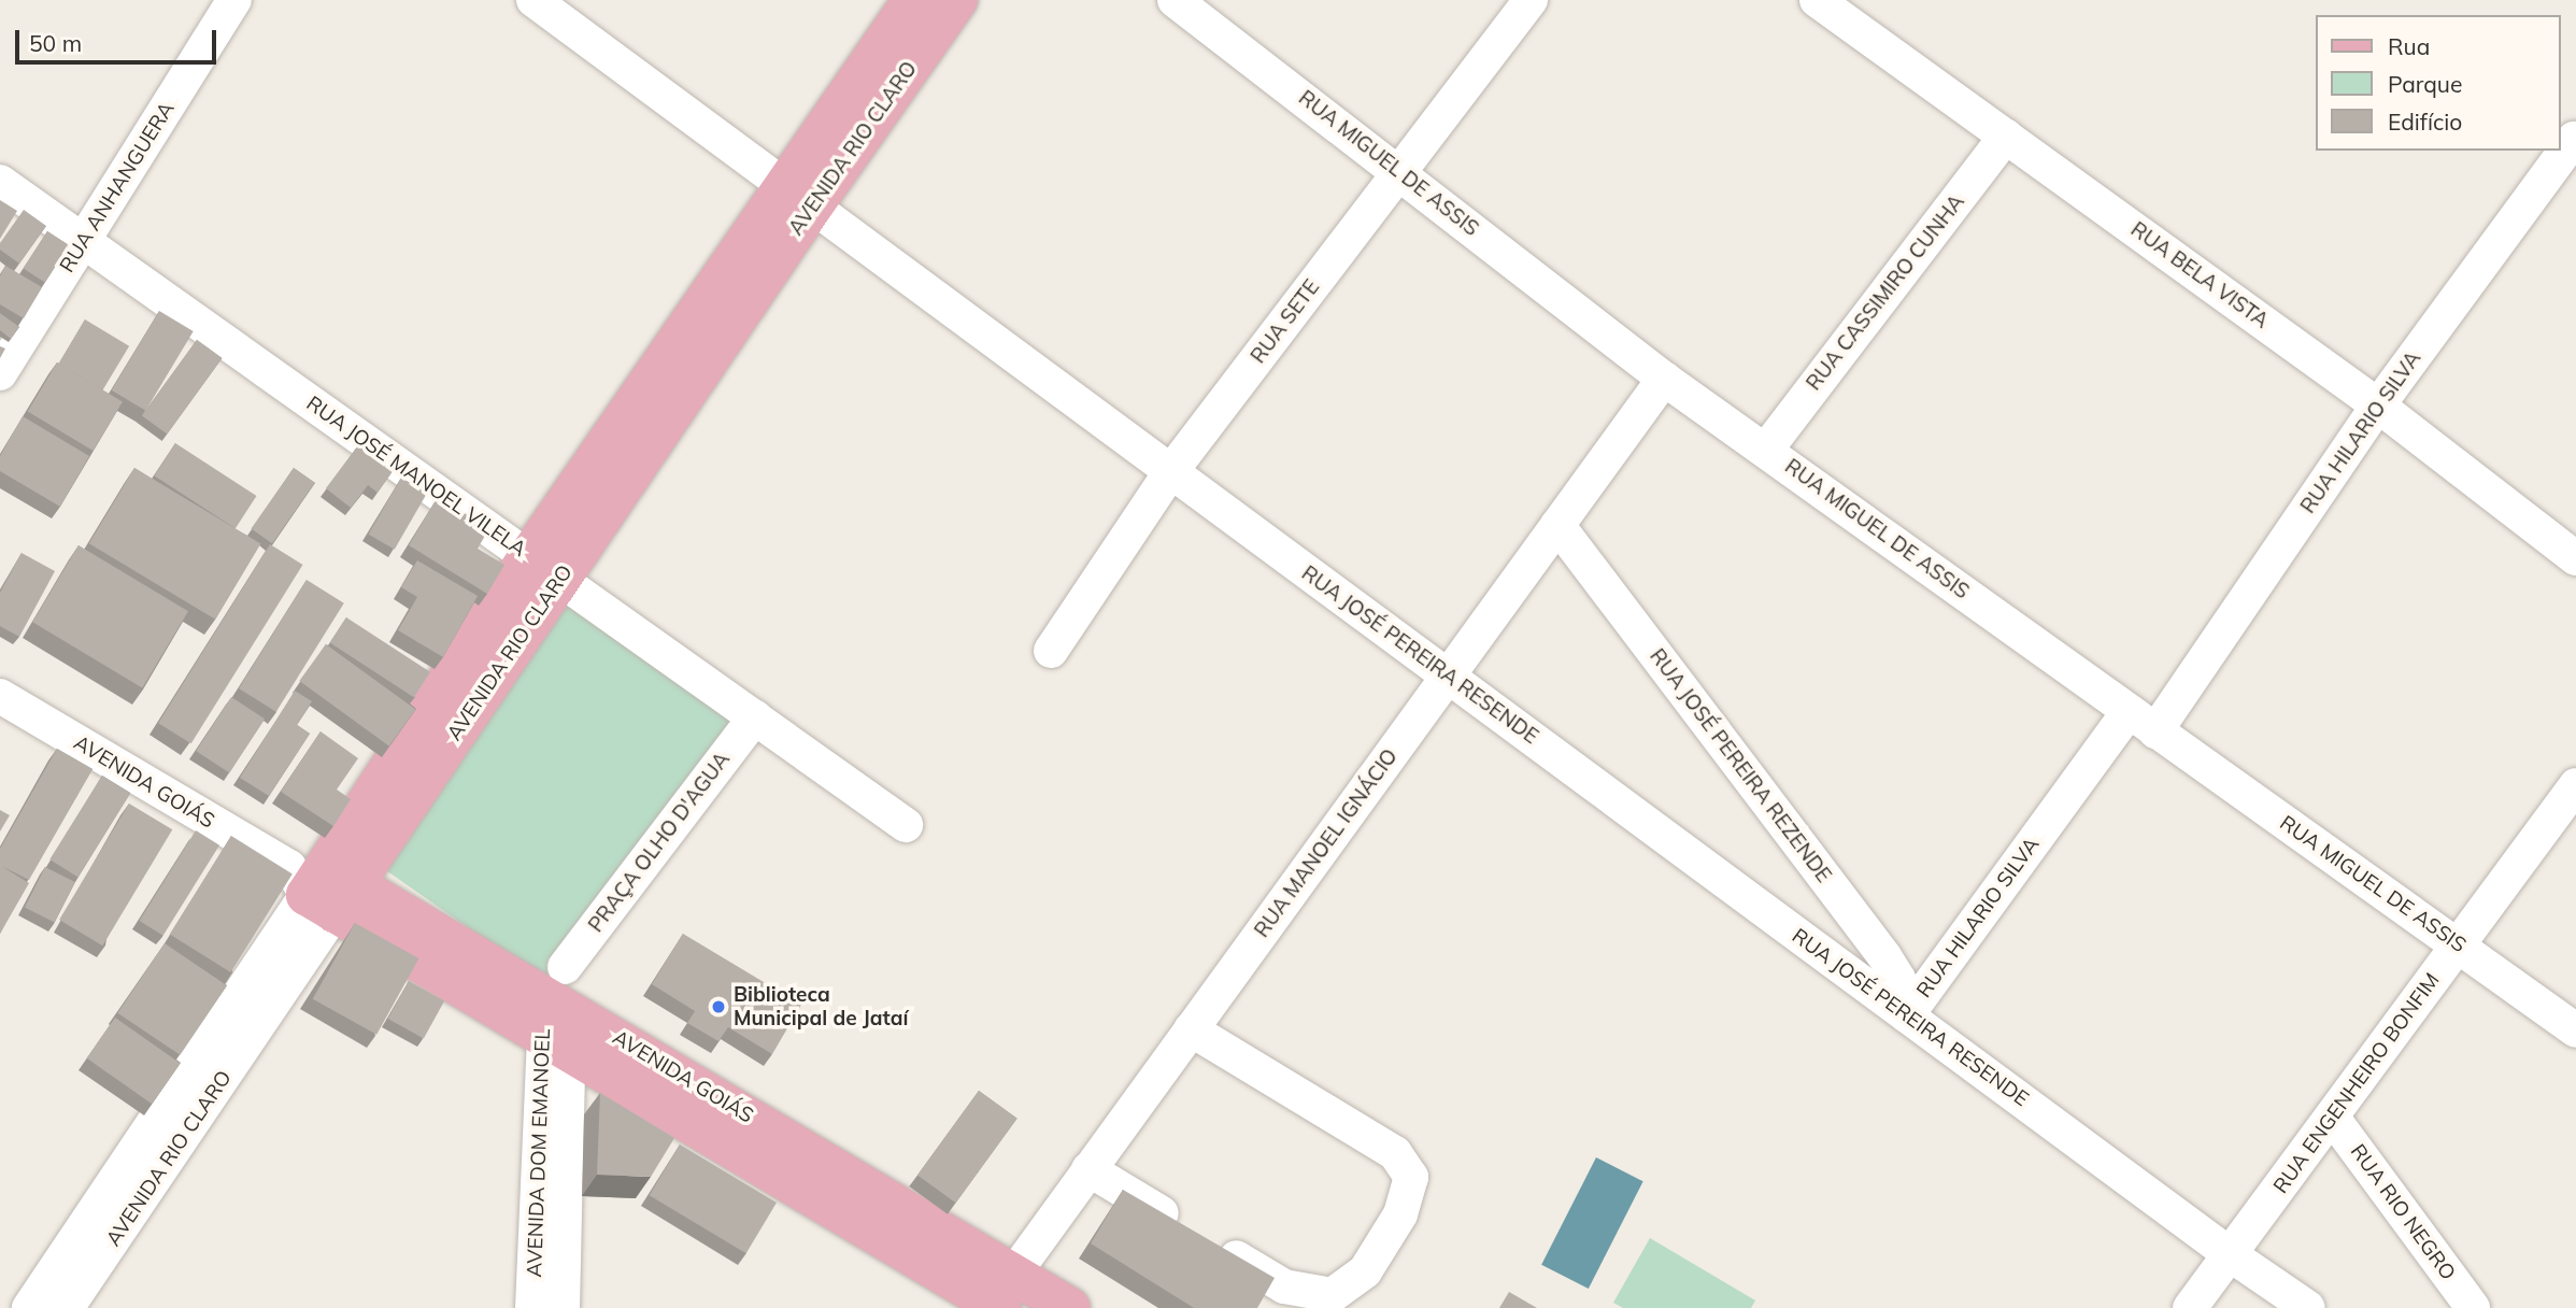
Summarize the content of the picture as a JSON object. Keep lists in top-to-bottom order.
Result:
{
  "streets": {
    "main road": ["AVENIDA RIO CLARO", "AVENIDA GOIÁS"],
    "street": [
      "RUA MIGUEL DE ASSIS",
      "RUA ANHANGUERA",
      "RUA BELA VISTA",
      "RUA CASSIMIRO CUNHA",
      "RUA SETE",
      "RUA HILARIO SILVA",
      "RUA JOSÉ MANOEL VILELA",
      "RUA JOSÉ PEREIRA RESENDE",
      "RUA JOSÉ PEREIRA REZENDE",
      "PRAÇA OLHO D'AGUA",
      "RUA MANOEL IGNÁCIO",
      "RUA ENGENHEIRO BONFIM",
      "AVENIDA DOM EMANOEL",
      "RUA RIO NEGRO"
    ]
  },
  "crossings": [
    ["AVENIDA RIO CLARO", "RUA JOSÉ MANOEL VILELA"],
    ["AVENIDA RIO CLARO", "RUA JOSÉ PEREIRA RESENDE"],
    ["AVENIDA RIO CLARO", "AVENIDA GOIÁS"],
    ["RUA MIGUEL DE ASSIS", "RUA CASSIMIRO CUNHA"],
    ["RUA MIGUEL DE ASSIS", "RUA SETE"],
    ["RUA MIGUEL DE ASSIS", "RUA HILARIO SILVA"],
    ["RUA MIGUEL DE ASSIS", "RUA MANOEL IGNÁCIO"],
    ["RUA MIGUEL DE ASSIS", "RUA ENGENHEIRO BONFIM"],
    ["RUA ANHANGUERA", "RUA JOSÉ MANOEL VILELA"],
    ["RUA BELA VISTA", "RUA CASSIMIRO CUNHA"],
    ["RUA BELA VISTA", "RUA HILARIO SILVA"],
    ["RUA SETE", "RUA JOSÉ PEREIRA RESENDE"],
    ["RUA HILARIO SILVA", "RUA JOSÉ PEREIRA RESENDE"],
    ["RUA HILARIO SILVA", "RUA JOSÉ PEREIRA REZENDE"],
    ["RUA JOSÉ MANOEL VILELA", "PRAÇA OLHO D'AGUA"],
    ["RUA JOSÉ PEREIRA RESENDE", "RUA JOSÉ PEREIRA REZENDE"],
    ["RUA JOSÉ PEREIRA RESENDE", "RUA MANOEL IGNÁCIO"],
    ["RUA JOSÉ PEREIRA RESENDE", "RUA ENGENHEIRO BONFIM"],
    ["RUA JOSÉ PEREIRA REZENDE", "RUA MANOEL IGNÁCIO"],
    ["AVENIDA GOIÁS", "PRAÇA OLHO D'AGUA"],
    ["AVENIDA GOIÁS", "RUA MANOEL IGNÁCIO"],
    ["AVENIDA GOIÁS", "AVENIDA DOM EMANOEL"],
    ["PRAÇA OLHO D'AGUA", "AVENIDA DOM EMANOEL"],
    ["RUA ENGENHEIRO BONFIM", "RUA RIO NEGRO"]
  ],
  "places": ["Biblioteca Municipal de Jataí"],
  "legend": ["Rua", "Parque", "Edifício"],
  "scale_bar": "50 m"
}
